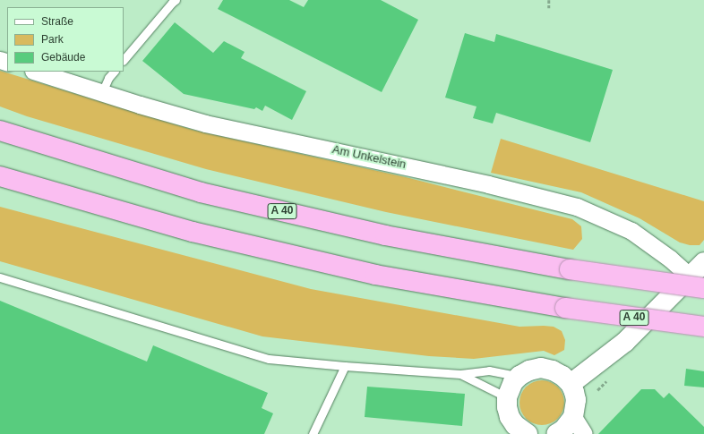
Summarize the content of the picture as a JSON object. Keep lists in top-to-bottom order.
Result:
{
  "streets": {
    "highway": ["A 40"],
    "street": ["Am Unkelstein"]
  },
  "crossings": [
    ["Am Unkelstein", "A 40"]
  ],
  "legend": ["Straße", "Park", "Gebäude"]
}
